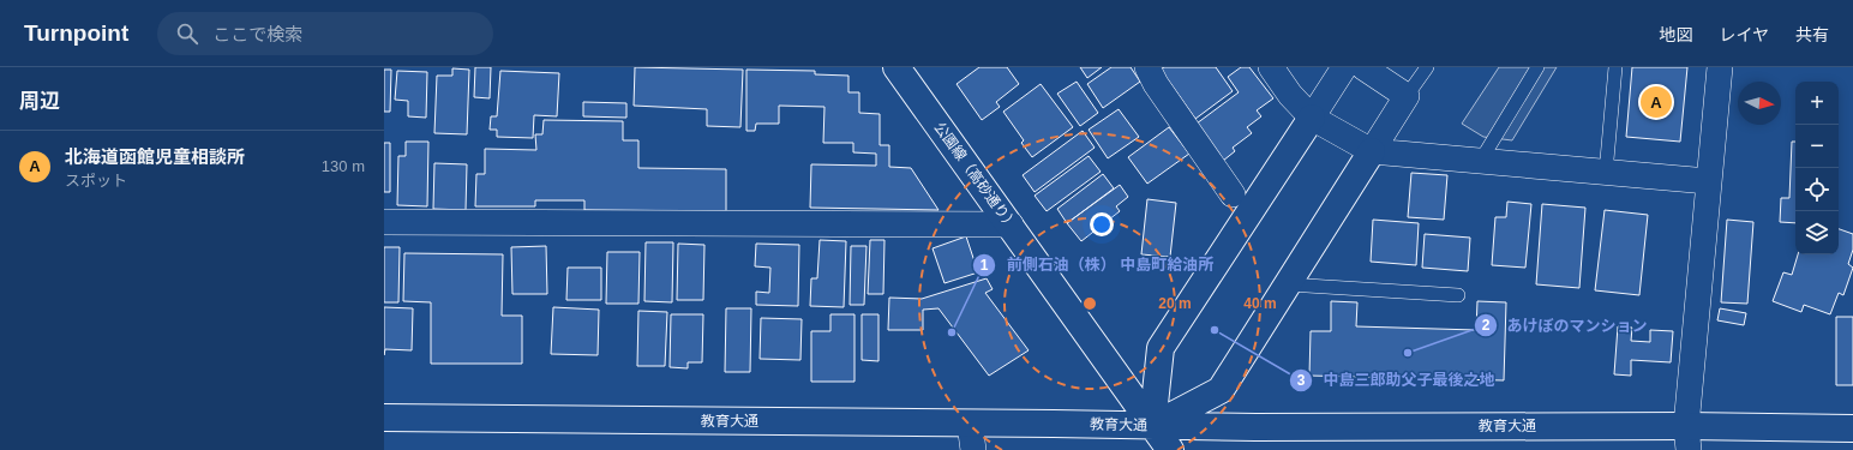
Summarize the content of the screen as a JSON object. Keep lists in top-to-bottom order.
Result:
{
  "streets": {
    "street": ["公園線（高砂通り）", "教育大通"]
  },
  "crossings": [
    ["公園線（高砂通り）", "教育大通"]
  ],
  "places": ["中島三郎助父子最後之地", "前側石油（株） 中島町給油所", "あけぼのマンション"],
  "north": "right",
  "page": {
    "header": "Turnpoint",
    "search": "ここで検索",
    "nav": ["地図", "レイヤ", "共有"],
    "heading": "周辺",
    "map_buttons": ["+", "−"],
    "pins": "A",
    "list": [
      {
        "mark": "A",
        "name": "北海道函館児童相談所",
        "note": "スポット",
        "value": "130 m"
      }
    ]
  },
  "rings": ["20 m", "40 m"]
}
